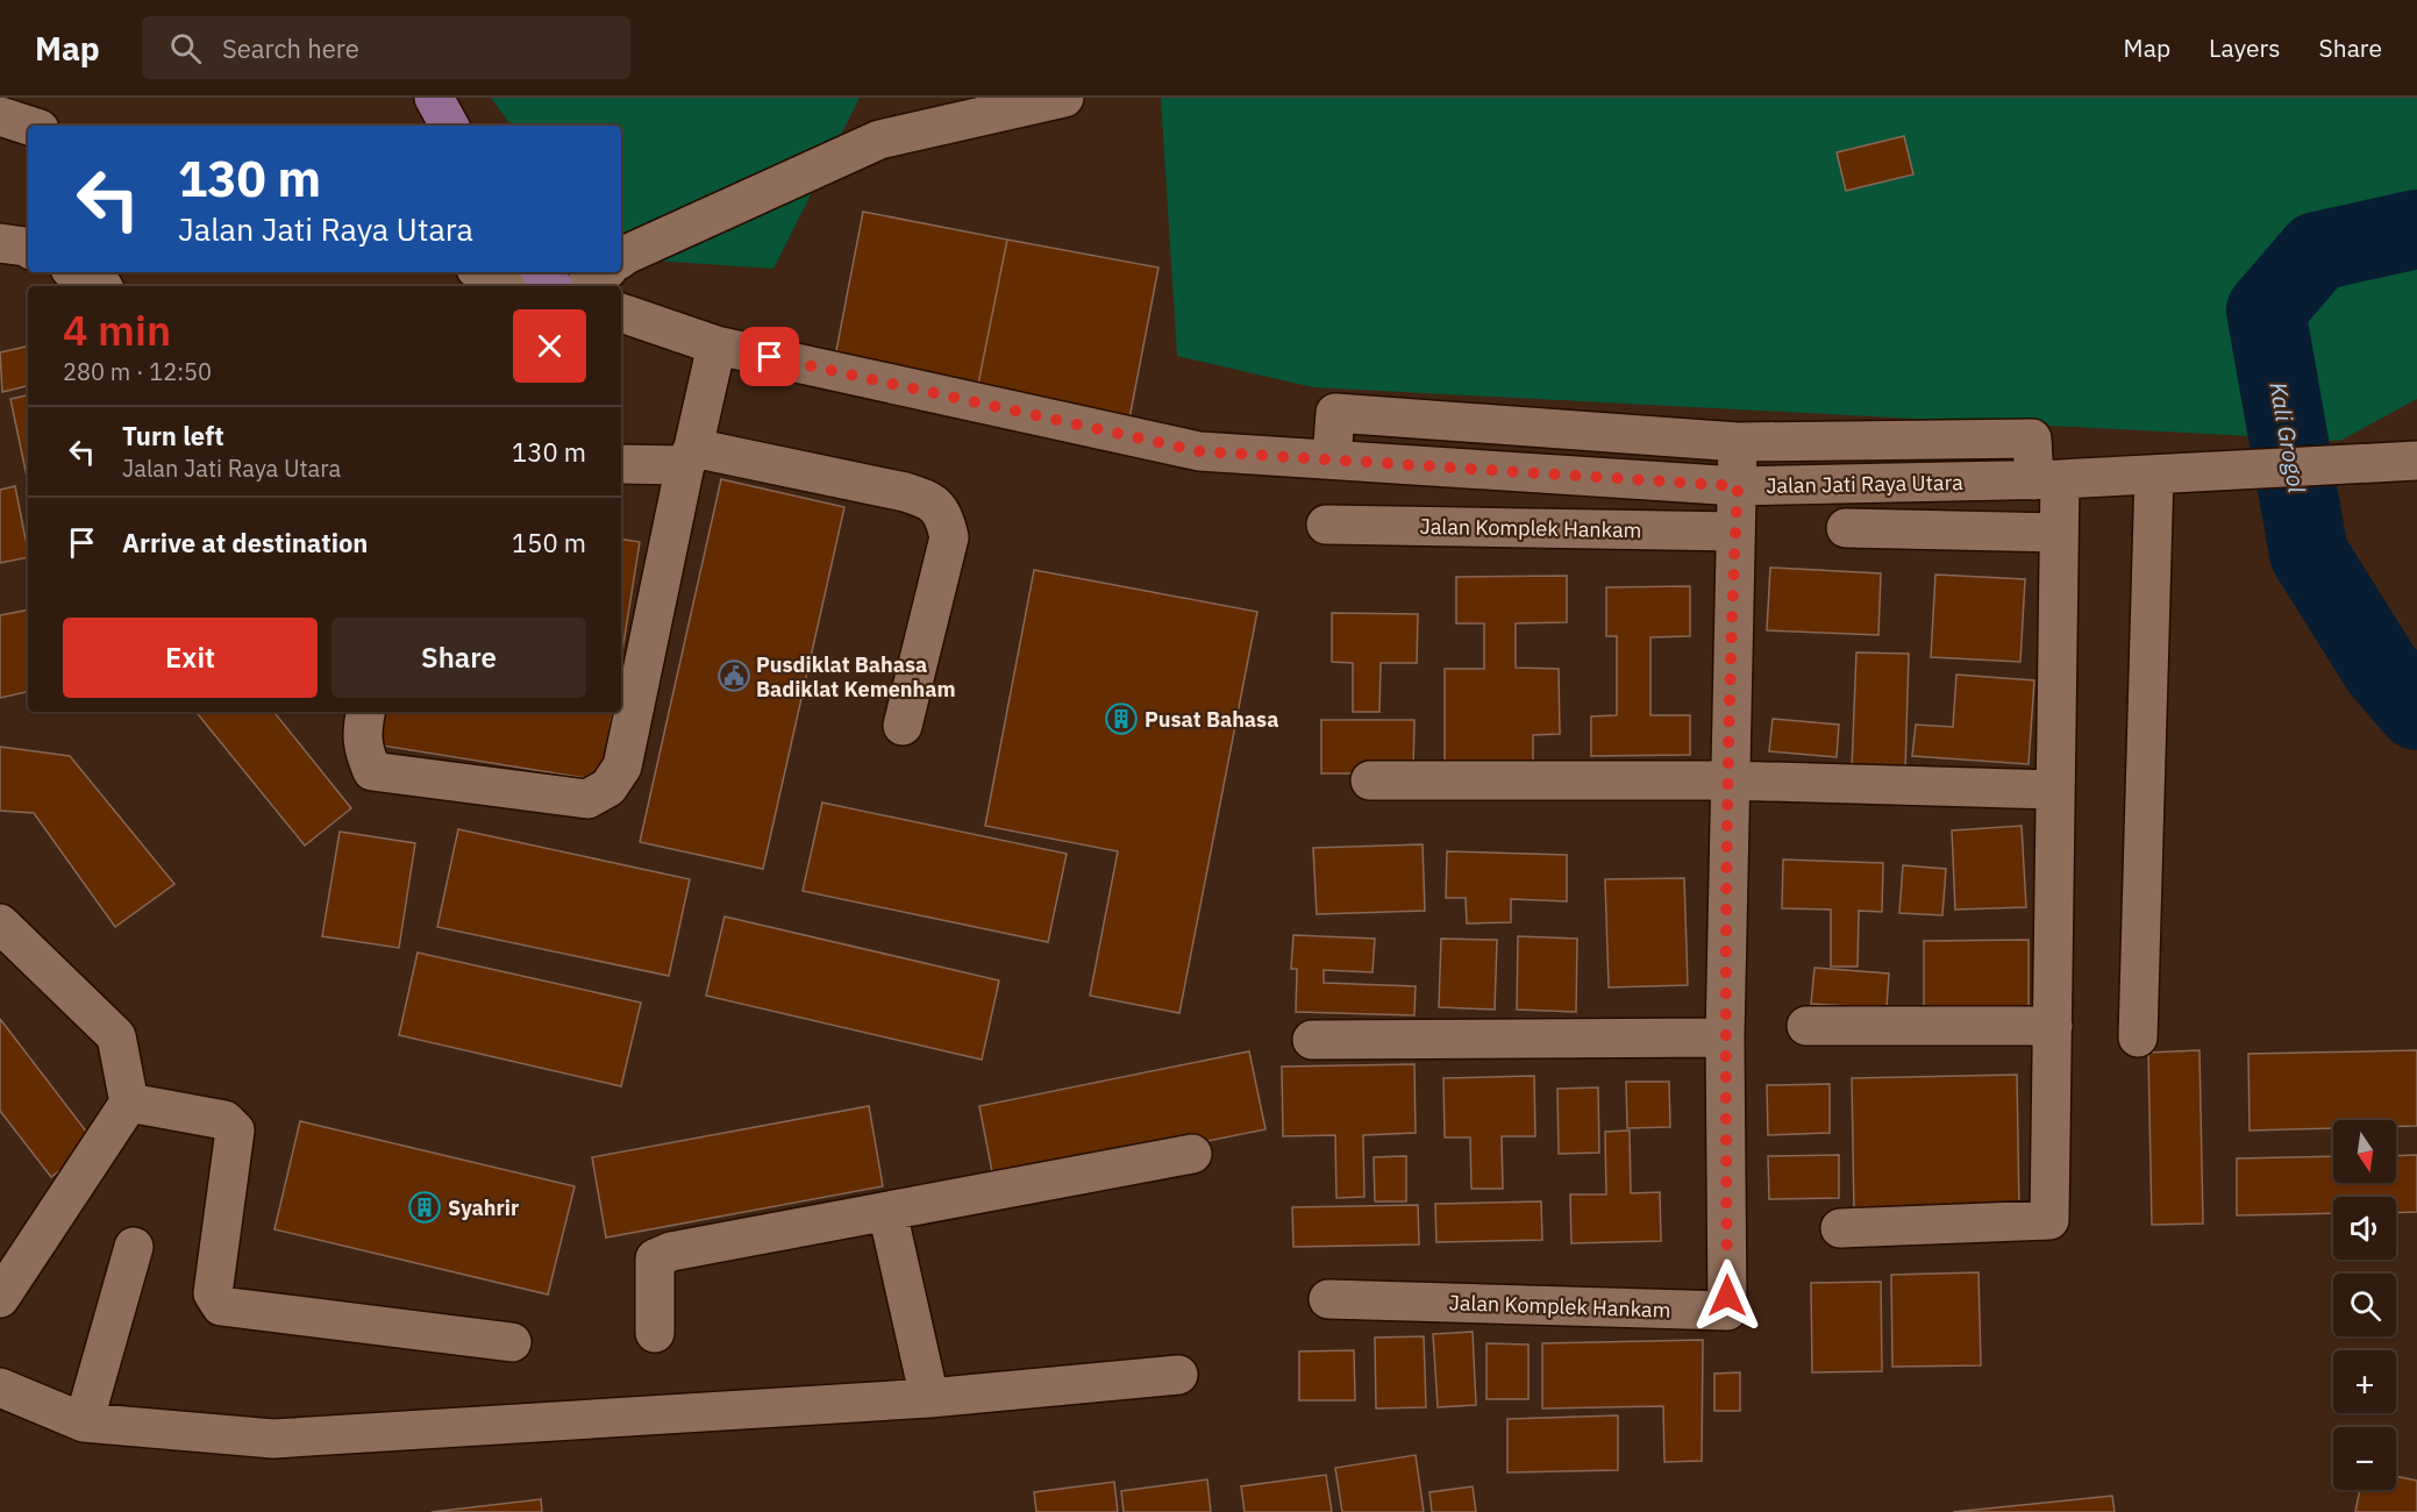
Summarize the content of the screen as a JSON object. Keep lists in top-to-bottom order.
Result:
{
  "streets": {
    "street": ["Jalan Jati Raya Utara", "Jalan Komplek Hankam"]
  },
  "crossings": [
    ["Jalan Jati Raya Utara", "Jalan Komplek Hankam"]
  ],
  "water": ["Kali Grogol"],
  "places": {
    "public building": ["Pusdiklat Bahasa Badiklat Kemenham"],
    "building": ["Pusat Bahasa", "Syahrir"]
  },
  "north": "bottom",
  "page": {
    "header": "Map",
    "search": "Search here",
    "nav": ["Map", "Layers", "Share"],
    "turn": ["130 m", "Jalan Jati Raya Utara"],
    "heading": ["4 min", "280 m · 12:50"],
    "list": [
      {
        "name": "Turn left",
        "note": "Jalan Jati Raya Utara",
        "value": "130 m"
      },
      {
        "name": "Arrive at destination",
        "value": "150 m"
      }
    ],
    "buttons": ["Exit", "Share"],
    "map_buttons": ["+", "−"]
  }
}
